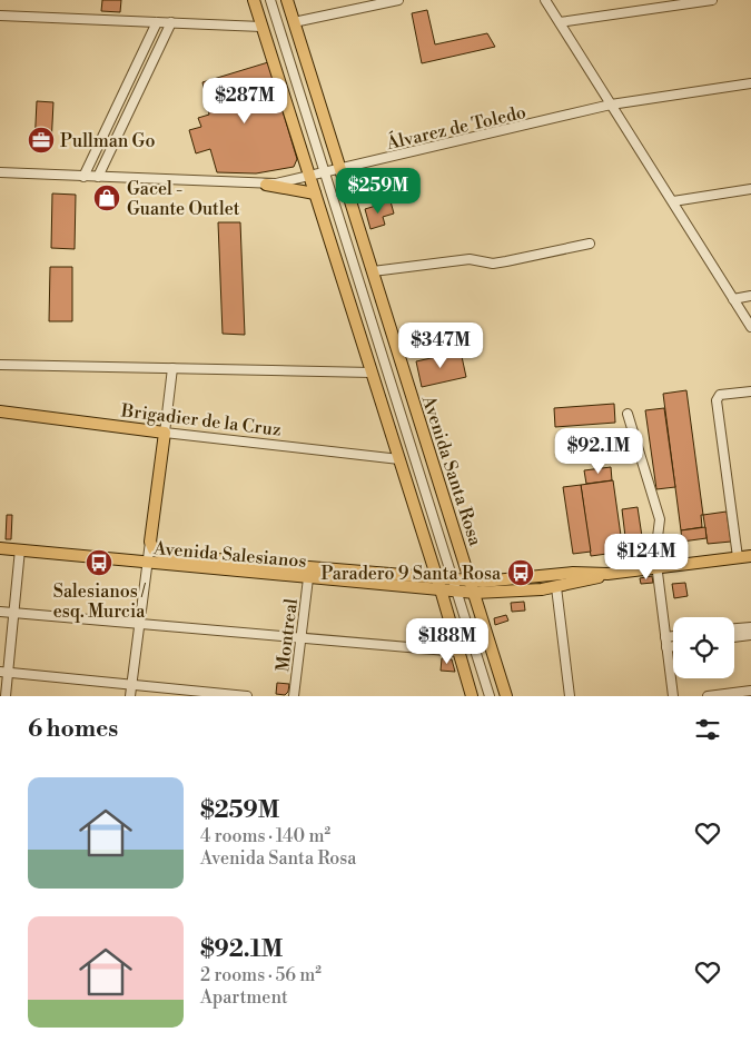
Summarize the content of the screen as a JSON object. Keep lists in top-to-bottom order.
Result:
{
  "streets": {
    "main road": ["Brigadier de la Cruz", "Avenida Santa Rosa", "Avenida Salesianos"],
    "street": ["Álvarez de Toledo", "Montreal"]
  },
  "crossings": [
    ["Álvarez de Toledo", "Avenida Santa Rosa"],
    ["Avenida Santa Rosa", "Avenida Salesianos"],
    ["Avenida Salesianos", "Montreal"]
  ],
  "places": {
    "office": ["Pullman Go"],
    "shop": ["Gacel - Guante Outlet"],
    "bus stop": ["Salesianos / esq. Murcia", "Paradero 9 Santa Rosa"]
  },
  "page": {
    "price": [
      "$287M",
      "$259M",
      "$347M",
      "$92.1M",
      "$124M",
      "$188M"
    ],
    "heading": "6 homes",
    "list": [
      {
        "name": "$259M",
        "note": "4 rooms · 140 m² · Avenida Santa Rosa"
      },
      {
        "name": "$92.1M",
        "note": "2 rooms · 56 m² · Apartment"
      }
    ]
  }
}
